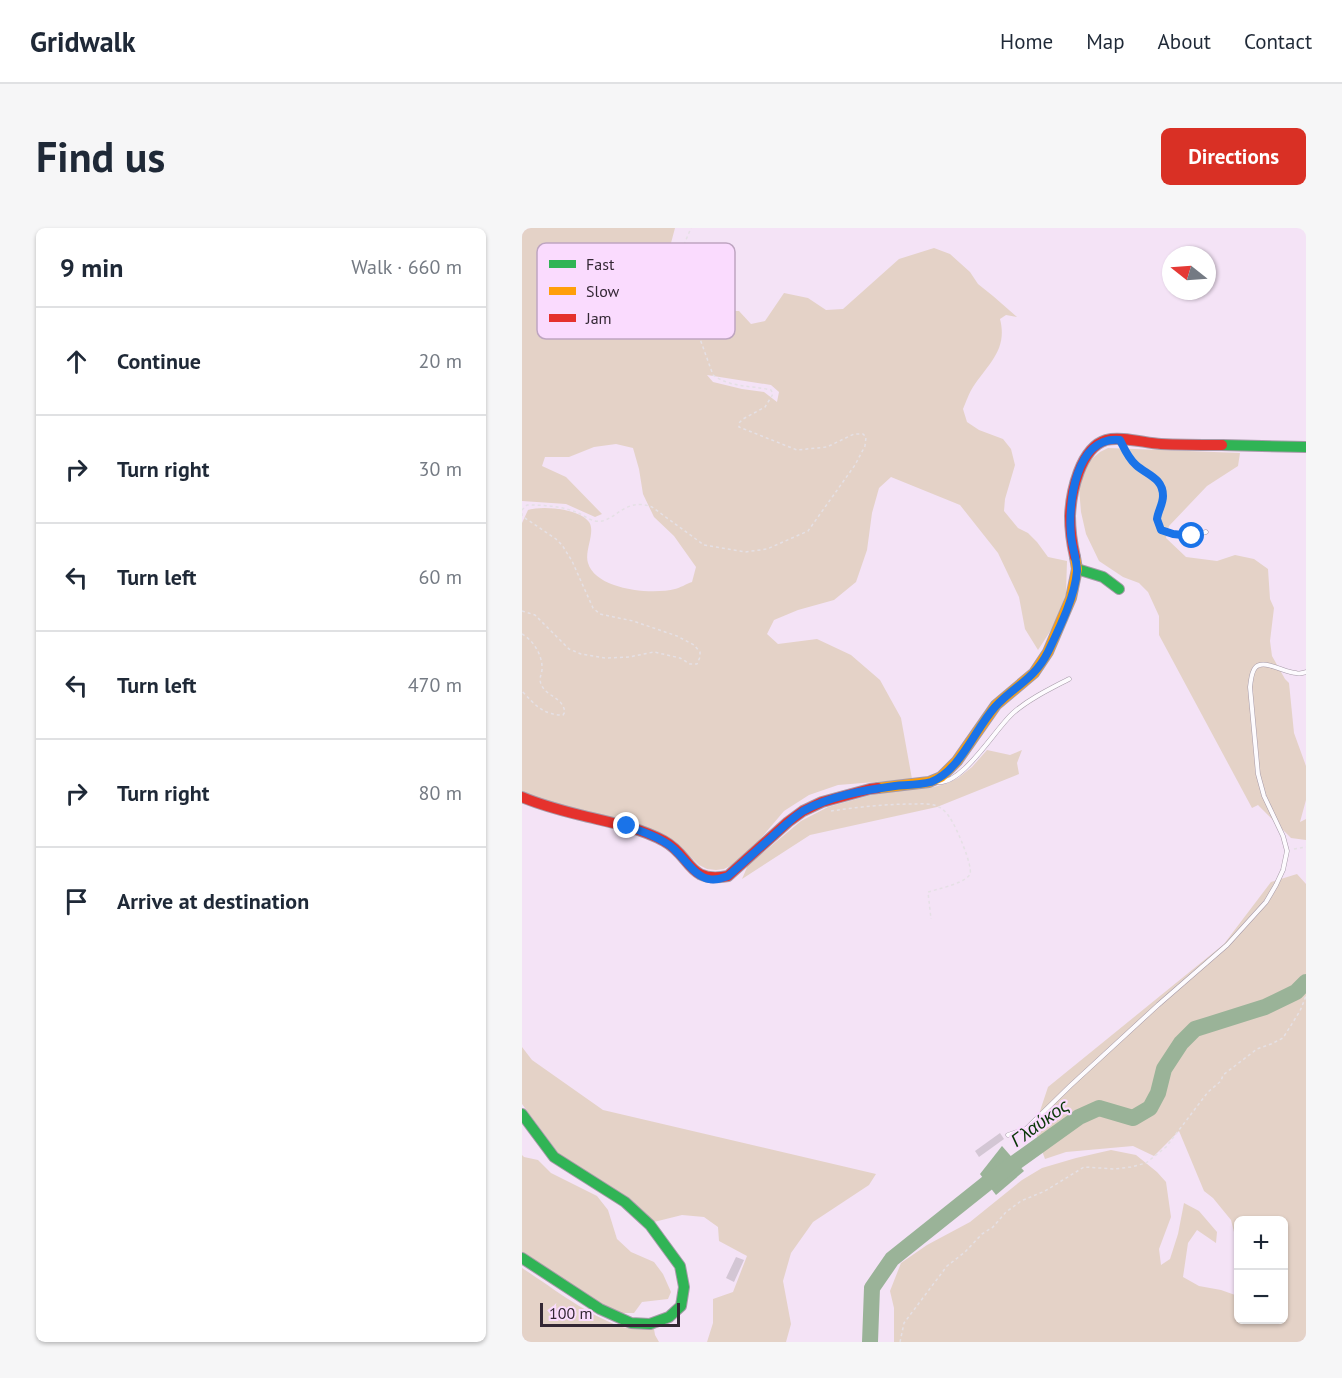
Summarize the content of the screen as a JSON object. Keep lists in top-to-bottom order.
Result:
{
  "water": ["Γλαύκος"],
  "legend": ["Fast", "Slow", "Jam"],
  "scale_bar": "100 m",
  "north": "left",
  "page": {
    "header": "Gridwalk",
    "nav": [
      "Home",
      "Map",
      "About",
      "Contact"
    ],
    "buttons": "Directions",
    "title": "Find us",
    "heading": ["9 min", "Walk · 660 m"],
    "list": [
      ["Continue", "20 m"],
      ["Turn right", "30 m"],
      ["Turn left", "60 m"],
      ["Turn left", "470 m"],
      ["Turn right", "80 m"],
      "Arrive at destination"
    ],
    "map_buttons": ["+", "−"],
    "scale": "100 m"
  }
}
